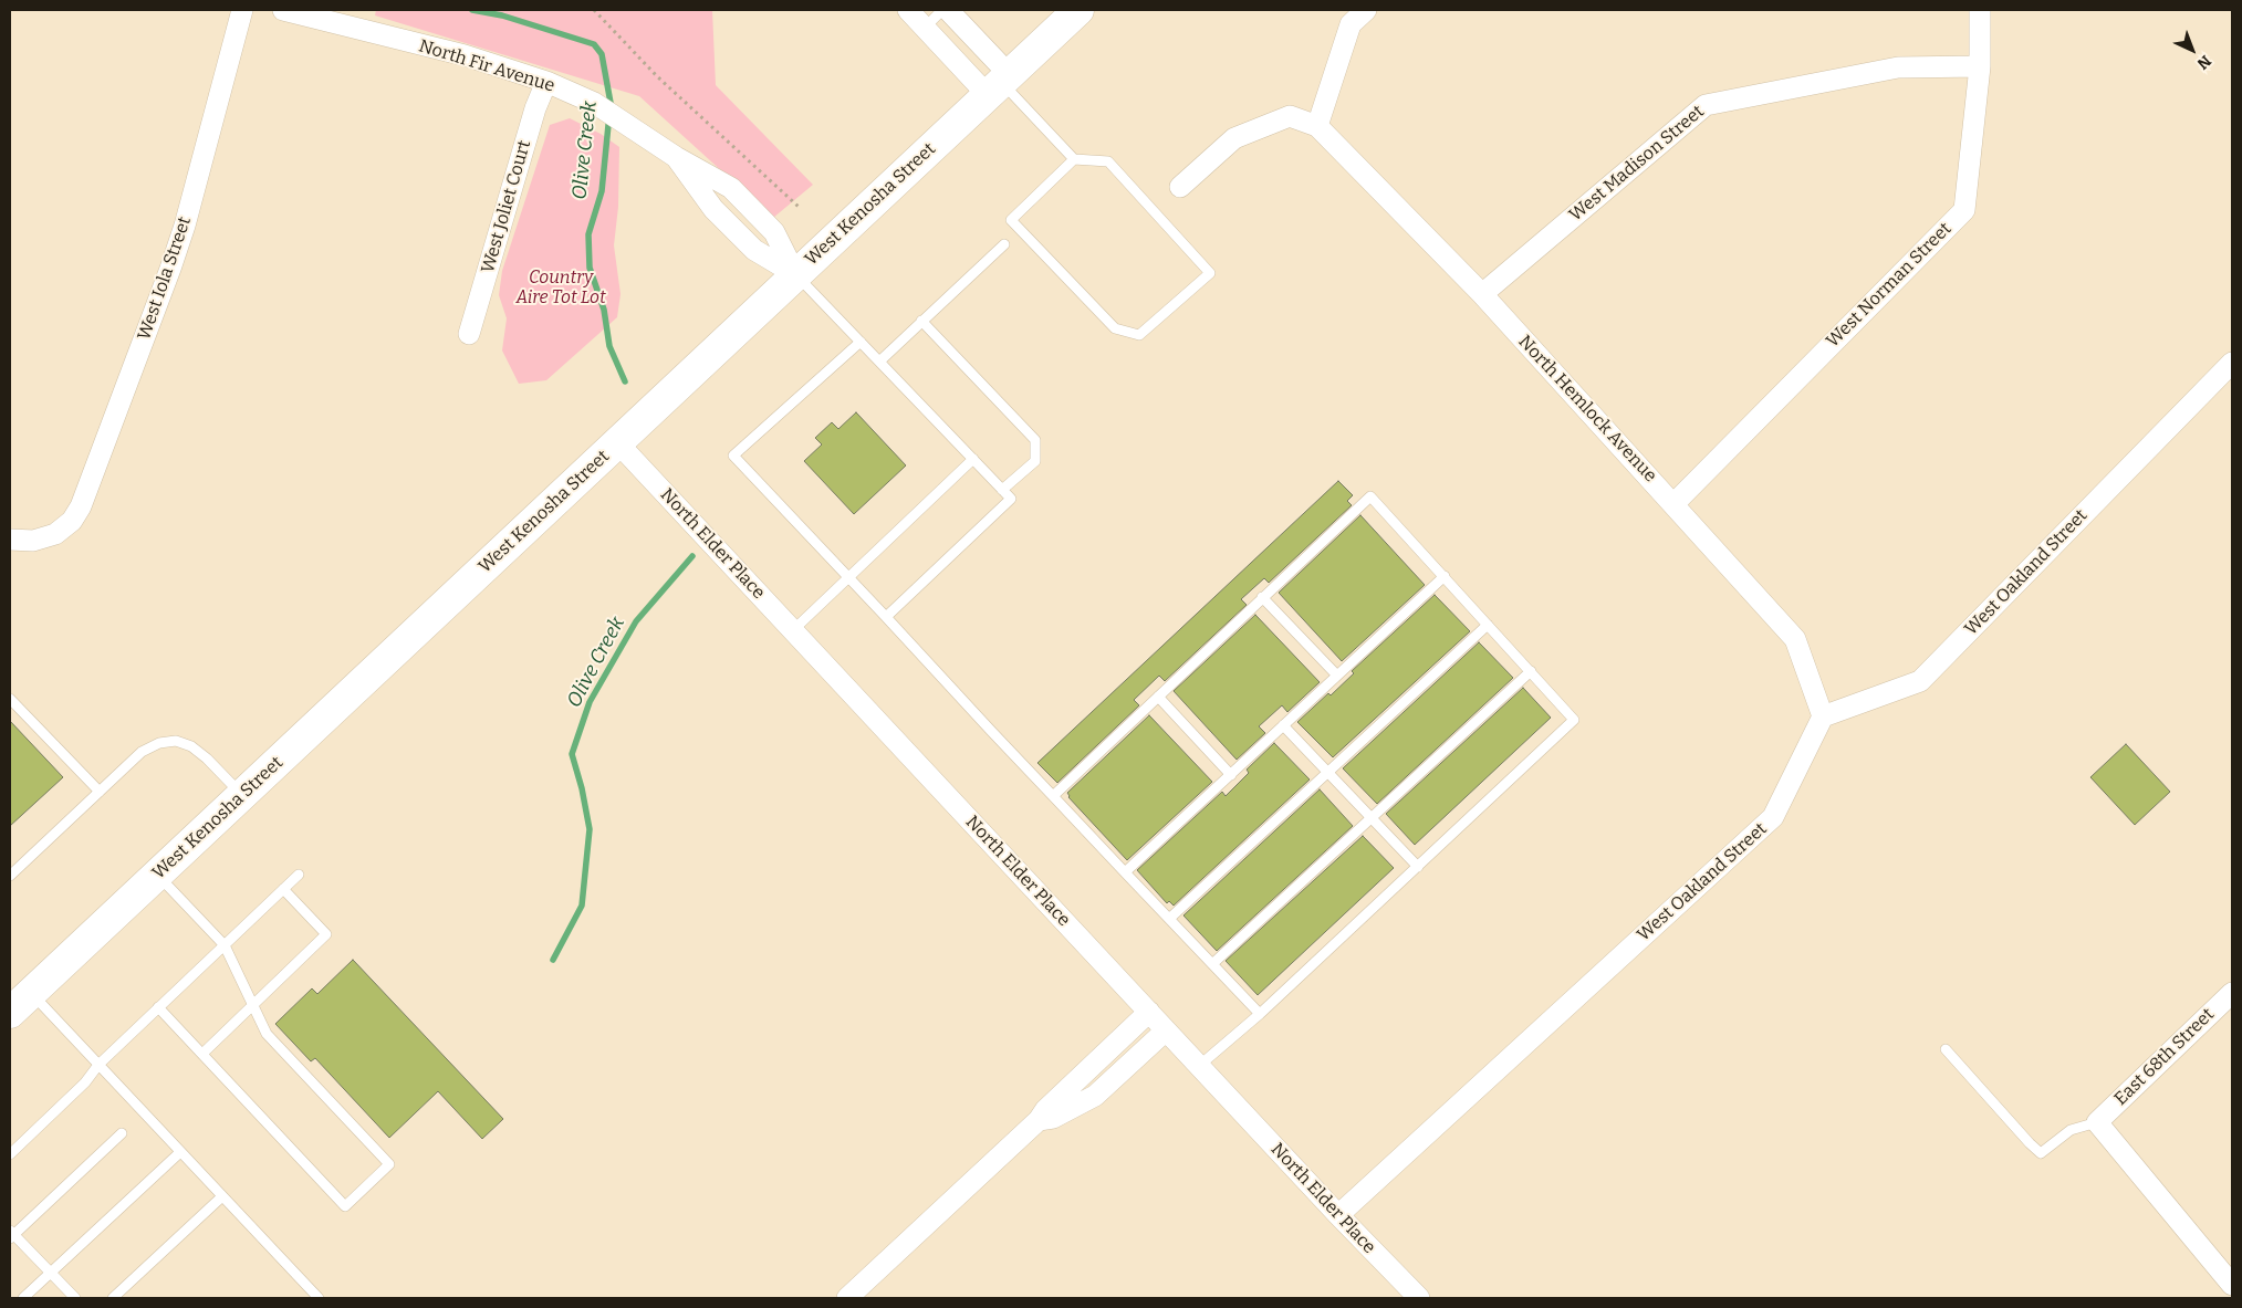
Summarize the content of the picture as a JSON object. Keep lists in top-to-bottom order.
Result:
{
  "streets": {
    "main road": ["West Kenosha Street"],
    "street": [
      "North Fir Avenue",
      "West Madison Street",
      "West Joliet Court",
      "West Iola Street",
      "West Norman Street",
      "North Hemlock Avenue",
      "North Elder Place",
      "West Oakland Street",
      "East 68th Street"
    ]
  },
  "crossings": [
    ["North Fir Avenue", "West Kenosha Street"],
    ["North Fir Avenue", "West Joliet Court"],
    ["West Madison Street", "West Norman Street"],
    ["West Madison Street", "North Hemlock Avenue"],
    ["West Kenosha Street", "North Elder Place"],
    ["West Norman Street", "North Hemlock Avenue"],
    ["North Hemlock Avenue", "West Oakland Street"],
    ["North Elder Place", "West Oakland Street"]
  ],
  "water": ["Olive Creek"],
  "parks": ["Country Aire Tot Lot"],
  "north": "bottom right"
}
